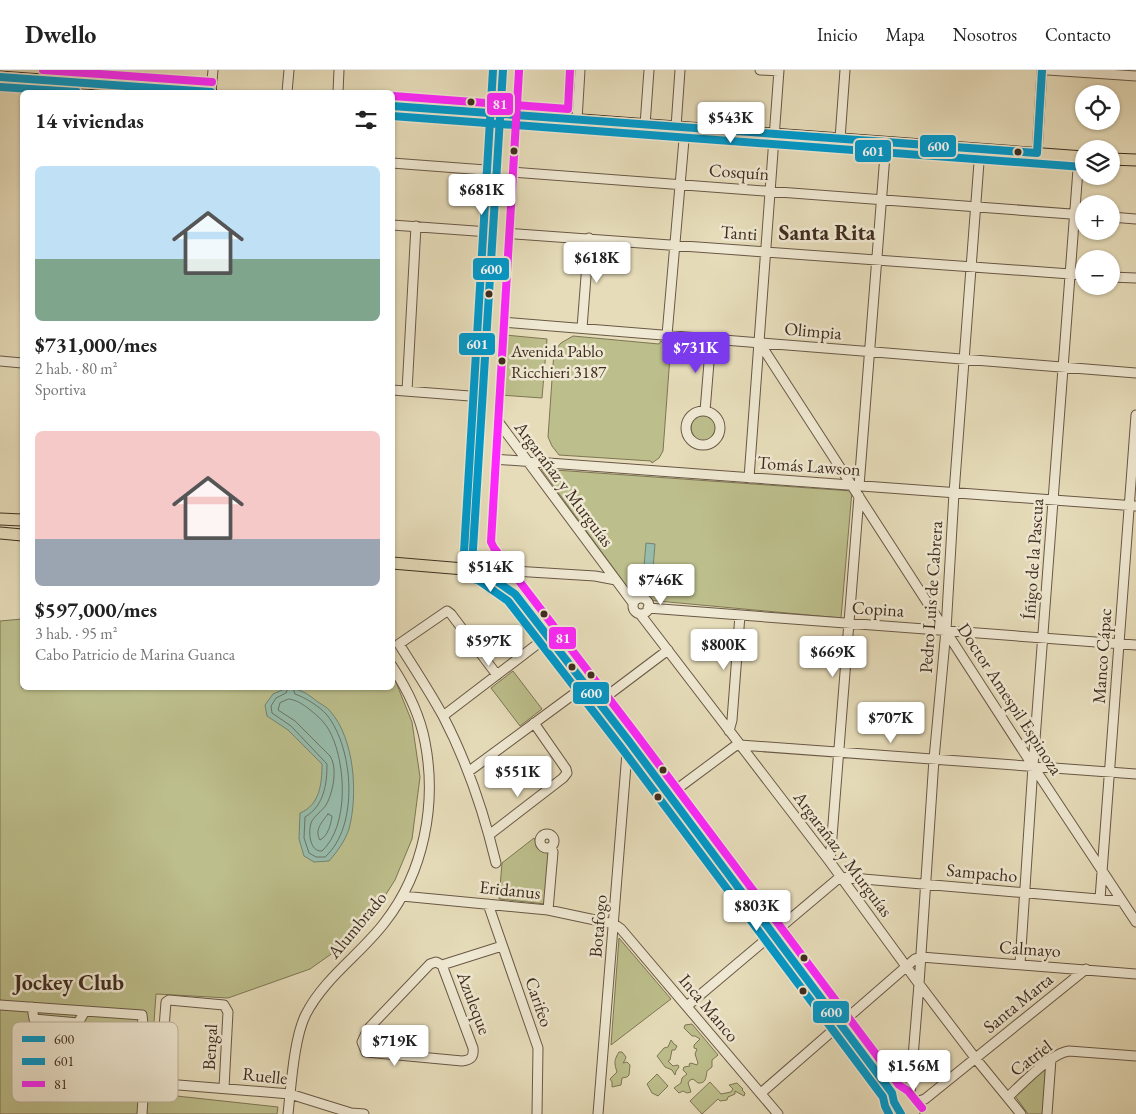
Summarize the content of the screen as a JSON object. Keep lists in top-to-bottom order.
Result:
{
  "streets": {
    "street": [
      "Cosquín",
      "Tanti",
      "Olimpia",
      "Tomás Lawson",
      "Argarañaz y Murguías",
      "Íñigo de la Pascua",
      "Pedro Luis de Cabrera",
      "Copina",
      "Manco Cápac",
      "Doctor Amespil Espinoza",
      "Sampacho",
      "Eridanus",
      "Alumbrado",
      "Botafogo",
      "Calmayo",
      "Carifeo",
      "Azuleque",
      "Santa Marta",
      "Inca Manco",
      "Bengal",
      "Catriel",
      "Ruelle"
    ]
  },
  "crossings": [
    ["Cosquín", "Pedro Luis de Cabrera"],
    ["Tanti", "Íñigo de la Pascua"],
    ["Tanti", "Pedro Luis de Cabrera"],
    ["Olimpia", "Íñigo de la Pascua"],
    ["Olimpia", "Pedro Luis de Cabrera"],
    ["Olimpia", "Doctor Amespil Espinoza"],
    ["Tomás Lawson", "Argarañaz y Murguías"],
    ["Tomás Lawson", "Íñigo de la Pascua"],
    ["Tomás Lawson", "Pedro Luis de Cabrera"],
    ["Tomás Lawson", "Manco Cápac"],
    ["Tomás Lawson", "Doctor Amespil Espinoza"],
    ["Argarañaz y Murguías", "Pedro Luis de Cabrera"],
    ["Argarañaz y Murguías", "Copina"],
    ["Argarañaz y Murguías", "Sampacho"],
    ["Argarañaz y Murguías", "Santa Marta"],
    ["Argarañaz y Murguías", "Catriel"],
    ["Íñigo de la Pascua", "Copina"],
    ["Íñigo de la Pascua", "Doctor Amespil Espinoza"],
    ["Íñigo de la Pascua", "Sampacho"],
    ["Íñigo de la Pascua", "Calmayo"],
    ["Pedro Luis de Cabrera", "Copina"],
    ["Pedro Luis de Cabrera", "Doctor Amespil Espinoza"],
    ["Pedro Luis de Cabrera", "Sampacho"],
    ["Pedro Luis de Cabrera", "Calmayo"],
    ["Pedro Luis de Cabrera", "Santa Marta"],
    ["Copina", "Manco Cápac"],
    ["Copina", "Doctor Amespil Espinoza"],
    ["Manco Cápac", "Doctor Amespil Espinoza"],
    ["Manco Cápac", "Sampacho"],
    ["Doctor Amespil Espinoza", "Sampacho"],
    ["Eridanus", "Alumbrado"],
    ["Eridanus", "Botafogo"],
    ["Eridanus", "Carifeo"],
    ["Eridanus", "Inca Manco"],
    ["Alumbrado", "Ruelle"],
    ["Botafogo", "Inca Manco"],
    ["Calmayo", "Santa Marta"],
    ["Carifeo", "Azuleque"],
    ["Bengal", "Ruelle"]
  ],
  "districts": ["Santa Rita", "Jockey Club"],
  "places": ["Avenida Pablo Ricchieri 3187"],
  "lines": ["transit line 600", "transit line 601", "transit line 81"],
  "legend": ["600", "601", "81"],
  "page": {
    "header": "Dwello",
    "nav": [
      "Inicio",
      "Mapa",
      "Nosotros",
      "Contacto"
    ],
    "map_buttons": ["+", "−"],
    "heading": "14 viviendas",
    "price": [
      "$543K",
      "$681K",
      "$618K",
      "$731K",
      "$514K",
      "$746K",
      "$597K",
      "$800K",
      "$669K",
      "$707K",
      "$551K",
      "$803K",
      "$719K",
      "$1.56M"
    ],
    "list": [
      {
        "name": "$731,000/mes",
        "note": "2 hab. · 80 m² · Sportiva"
      },
      {
        "name": "$597,000/mes",
        "note": "3 hab. · 95 m² · Cabo Patricio de Marina Guanca"
      }
    ]
  }
}
